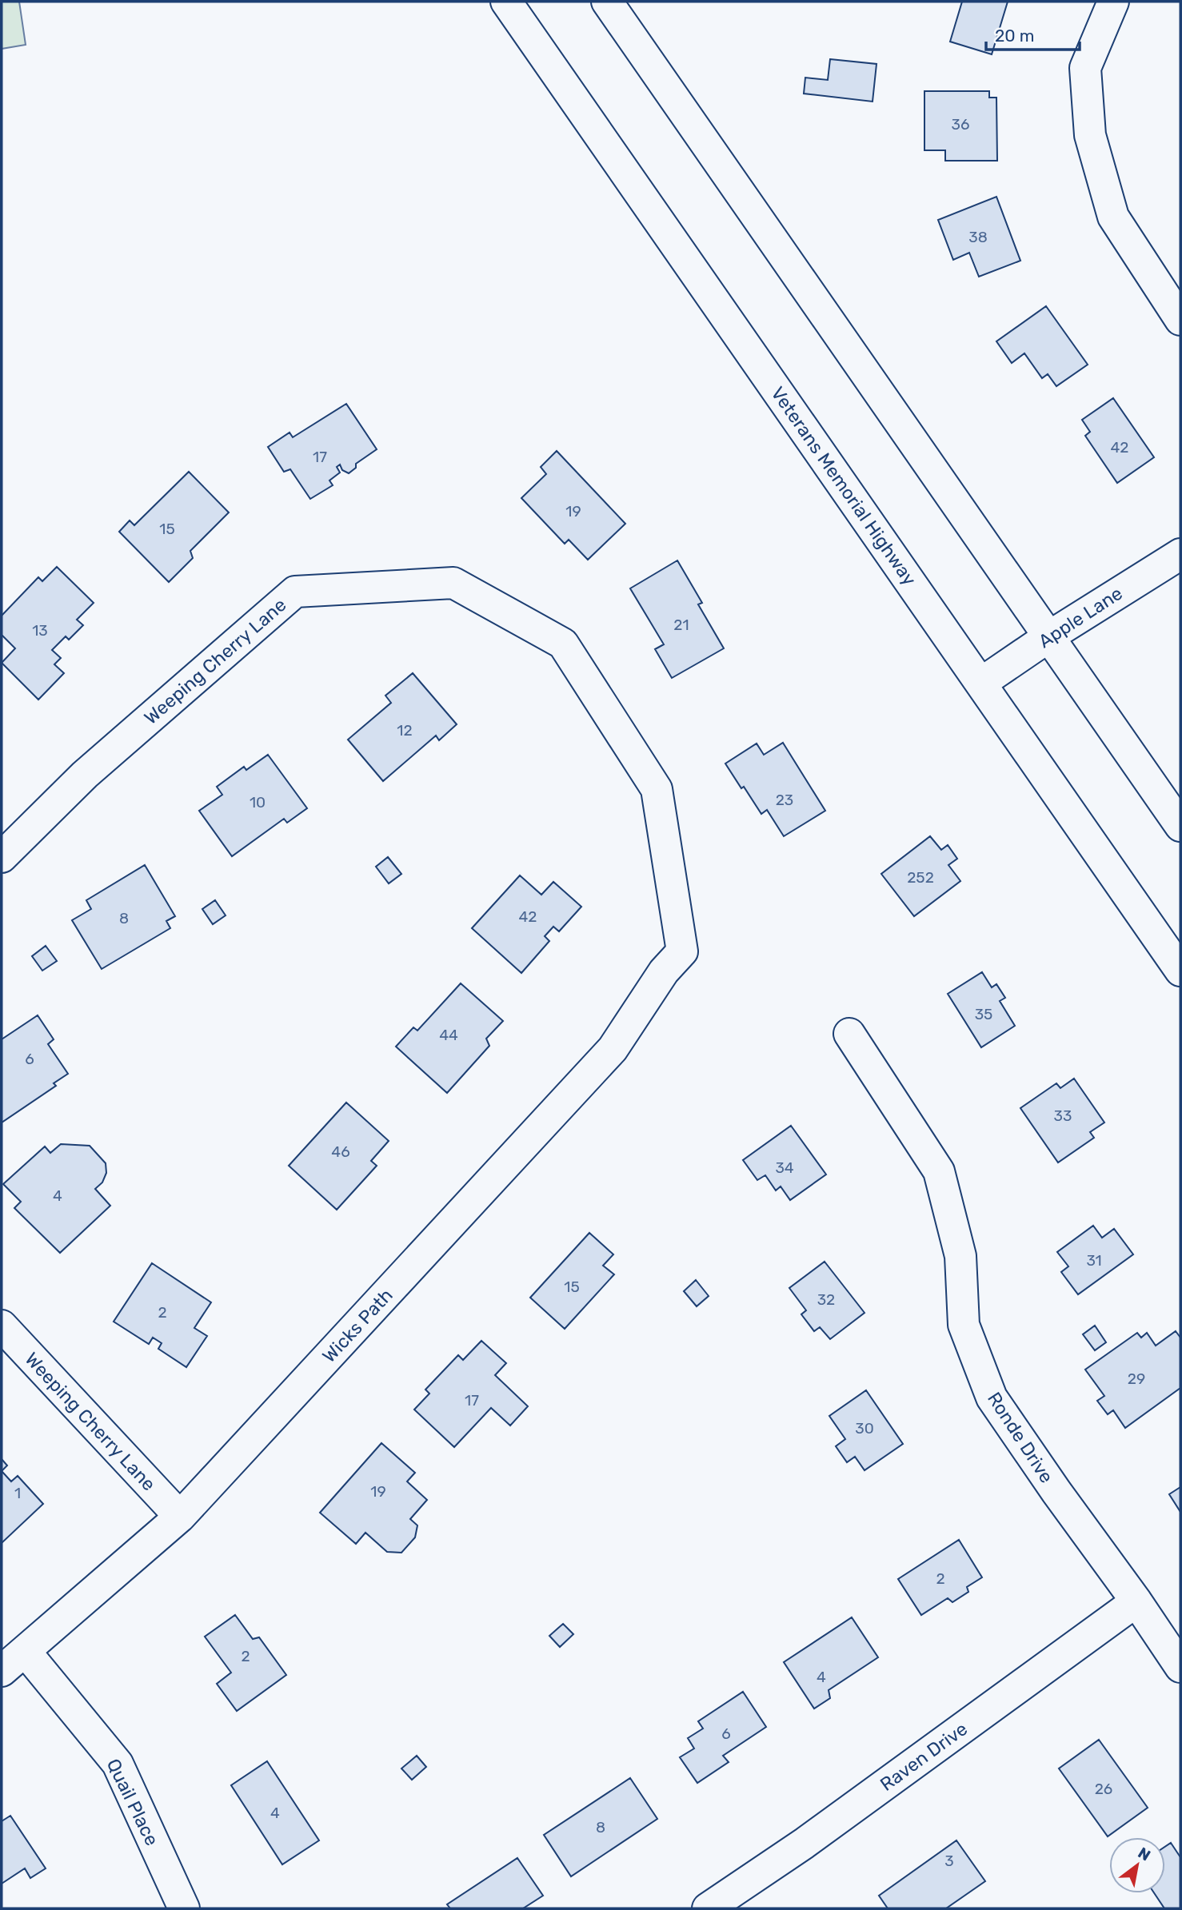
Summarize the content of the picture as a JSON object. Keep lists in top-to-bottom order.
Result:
{
  "streets": {
    "street": [
      "Veterans Memorial Highway",
      "Apple Lane",
      "Weeping Cherry Lane",
      "Wicks Path",
      "Ronde Drive",
      "Raven Drive",
      "Quail Place"
    ]
  },
  "crossings": [
    ["Veterans Memorial Highway", "Apple Lane"],
    ["Weeping Cherry Lane", "Wicks Path"],
    ["Wicks Path", "Quail Place"],
    ["Ronde Drive", "Raven Drive"]
  ],
  "house_numbers": [
    "36",
    "38",
    "42",
    "17",
    "19",
    "15",
    "21",
    "13",
    "12",
    "23",
    "10",
    "252",
    "42",
    "8",
    "35",
    "44",
    "6",
    "33",
    "46",
    "34",
    "4",
    "31",
    "15",
    "32",
    "2",
    "29",
    "17",
    "30",
    "19",
    "1",
    "2",
    "2",
    "4",
    "6",
    "26",
    "4",
    "8",
    "3"
  ],
  "scale_bar": "20 m",
  "north": "top right"
}
